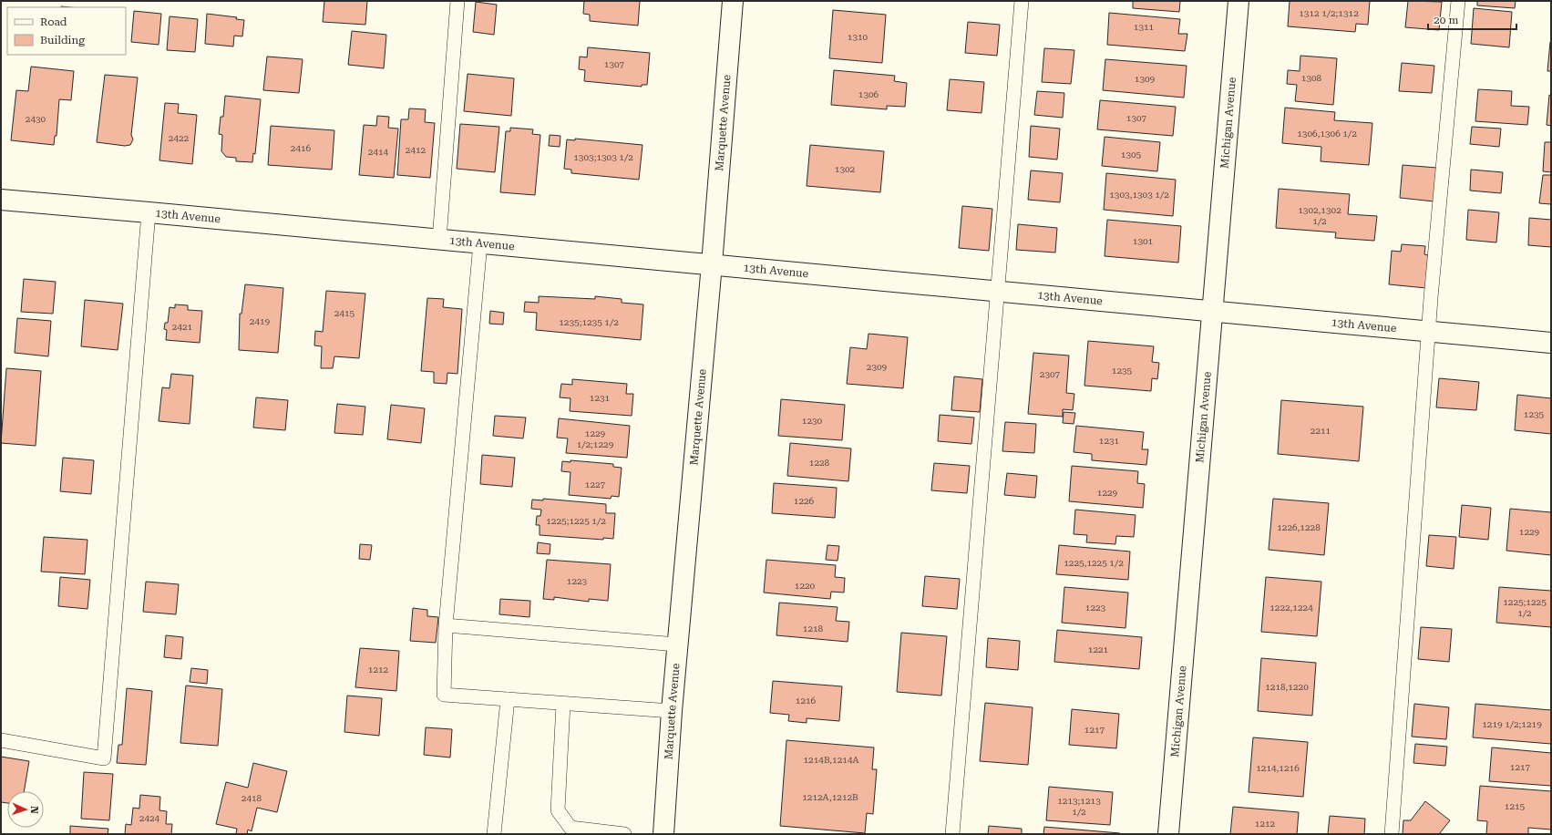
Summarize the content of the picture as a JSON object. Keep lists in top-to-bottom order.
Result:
{
  "streets": {
    "street": ["Marquette Avenue", "Michigan Avenue", "13th Avenue"]
  },
  "crossings": [
    ["Marquette Avenue", "13th Avenue"],
    ["Michigan Avenue", "13th Avenue"]
  ],
  "house_numbers": [
    "1312 1/2;1312",
    "1311",
    "1310",
    "1307",
    "1308",
    "1309",
    "1306",
    "1307",
    "2430",
    "1306,1306 1/2",
    "2422",
    "2416",
    "2412",
    "2414",
    "1305",
    "1303;1303 1/2",
    "1302",
    "1303,1303 1/2",
    "1302,1302 1/2",
    "1301",
    "2415",
    "2419",
    "1235;1235 1/2",
    "2421",
    "2309",
    "1235",
    "2307",
    "1231",
    "1235",
    "1230",
    "2211",
    "1229 1/2;1229",
    "1231",
    "1228",
    "1227",
    "1229",
    "1226",
    "1225;1225 1/2",
    "1226,1228",
    "1229",
    "1225,1225 1/2",
    "1223",
    "1220",
    "1225;1225 1/2",
    "1223",
    "1222,1224",
    "1218",
    "1221",
    "1212",
    "1218,1220",
    "1216",
    "1219 1/2;1219",
    "1217",
    "1214B,1214A",
    "1217",
    "1214,1216",
    "1212A,1212B",
    "2418",
    "1213;1213 1/2",
    "1215",
    "2424",
    "1212"
  ],
  "legend": ["Road", "Building"],
  "scale_bar": "20 m",
  "north": "right"
}
